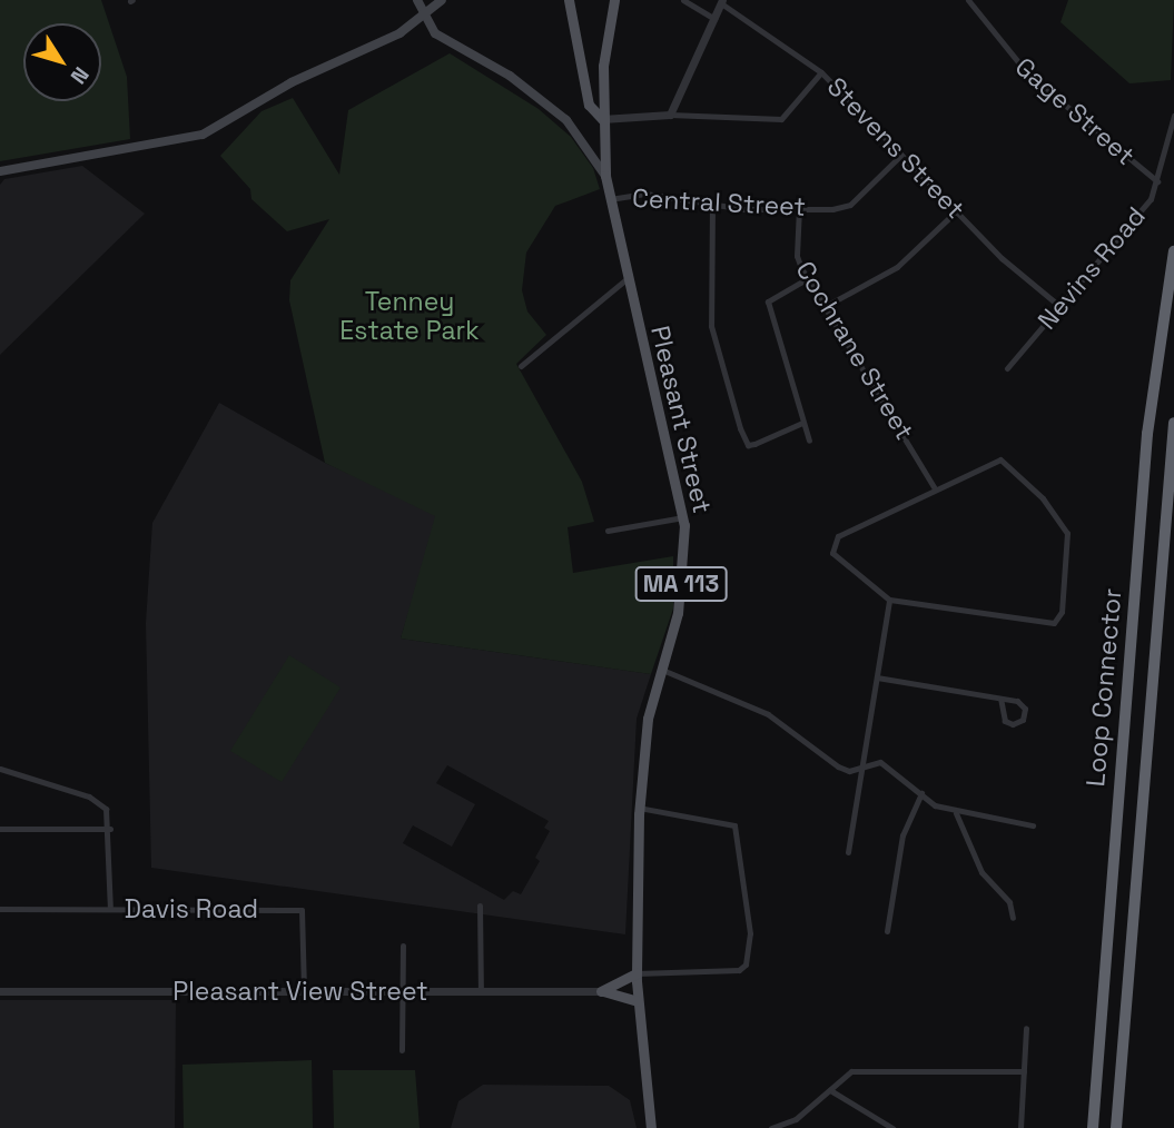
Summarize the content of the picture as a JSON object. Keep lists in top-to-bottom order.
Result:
{
  "streets": {
    "highway": ["Loop Connector"],
    "main road": ["Pleasant Street", "MA 113"],
    "street": [
      "Gage Street",
      "Stevens Street",
      "Central Street",
      "Nevins Road",
      "Cochrane Street",
      "Davis Road",
      "Pleasant View Street"
    ]
  },
  "crossings": [
    ["Gage Street", "Nevins Road"],
    ["Stevens Street", "Central Street"],
    ["Stevens Street", "Nevins Road"],
    ["Central Street", "Cochrane Street"],
    ["Central Street", "Pleasant Street"],
    ["Pleasant Street", "MA 113"],
    ["Davis Road", "Pleasant View Street"]
  ],
  "parks": ["Tenney Estate Park"],
  "north": "bottom right"
}
